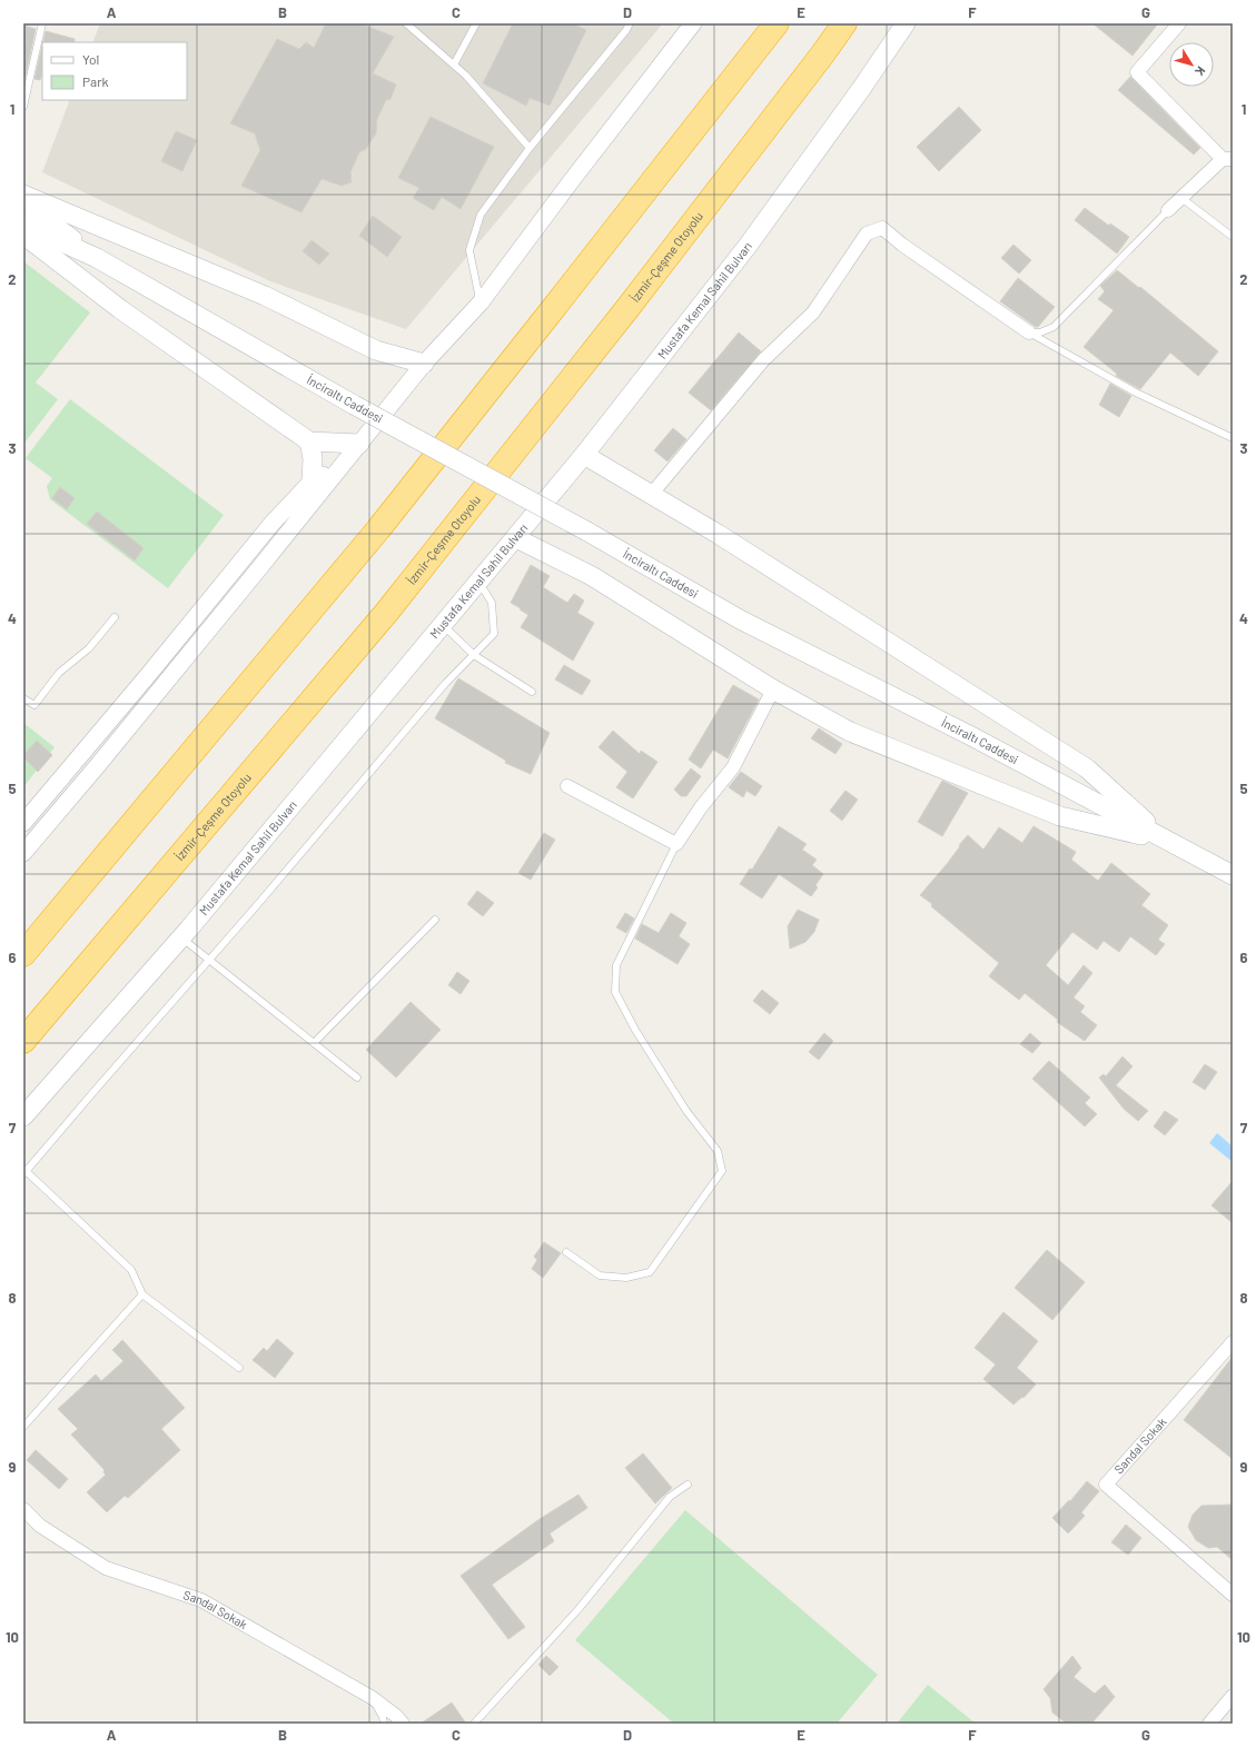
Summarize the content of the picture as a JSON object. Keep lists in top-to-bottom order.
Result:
{
  "streets": {
    "highway": ["İzmir-Çeşme Otoyolu"],
    "main road": ["Mustafa Kemal Sahil Bulvarı", "İnciraltı Caddesi"],
    "street": ["Sandal Sokak"]
  },
  "legend": ["Yol", "Park"],
  "north": "bottom right",
  "grid": {
    "columns": [
      "A",
      "B",
      "C",
      "D",
      "E",
      "F",
      "G"
    ],
    "rows": [
      "1",
      "2",
      "3",
      "4",
      "5",
      "6",
      "7",
      "8",
      "9",
      "10"
    ]
  }
}
